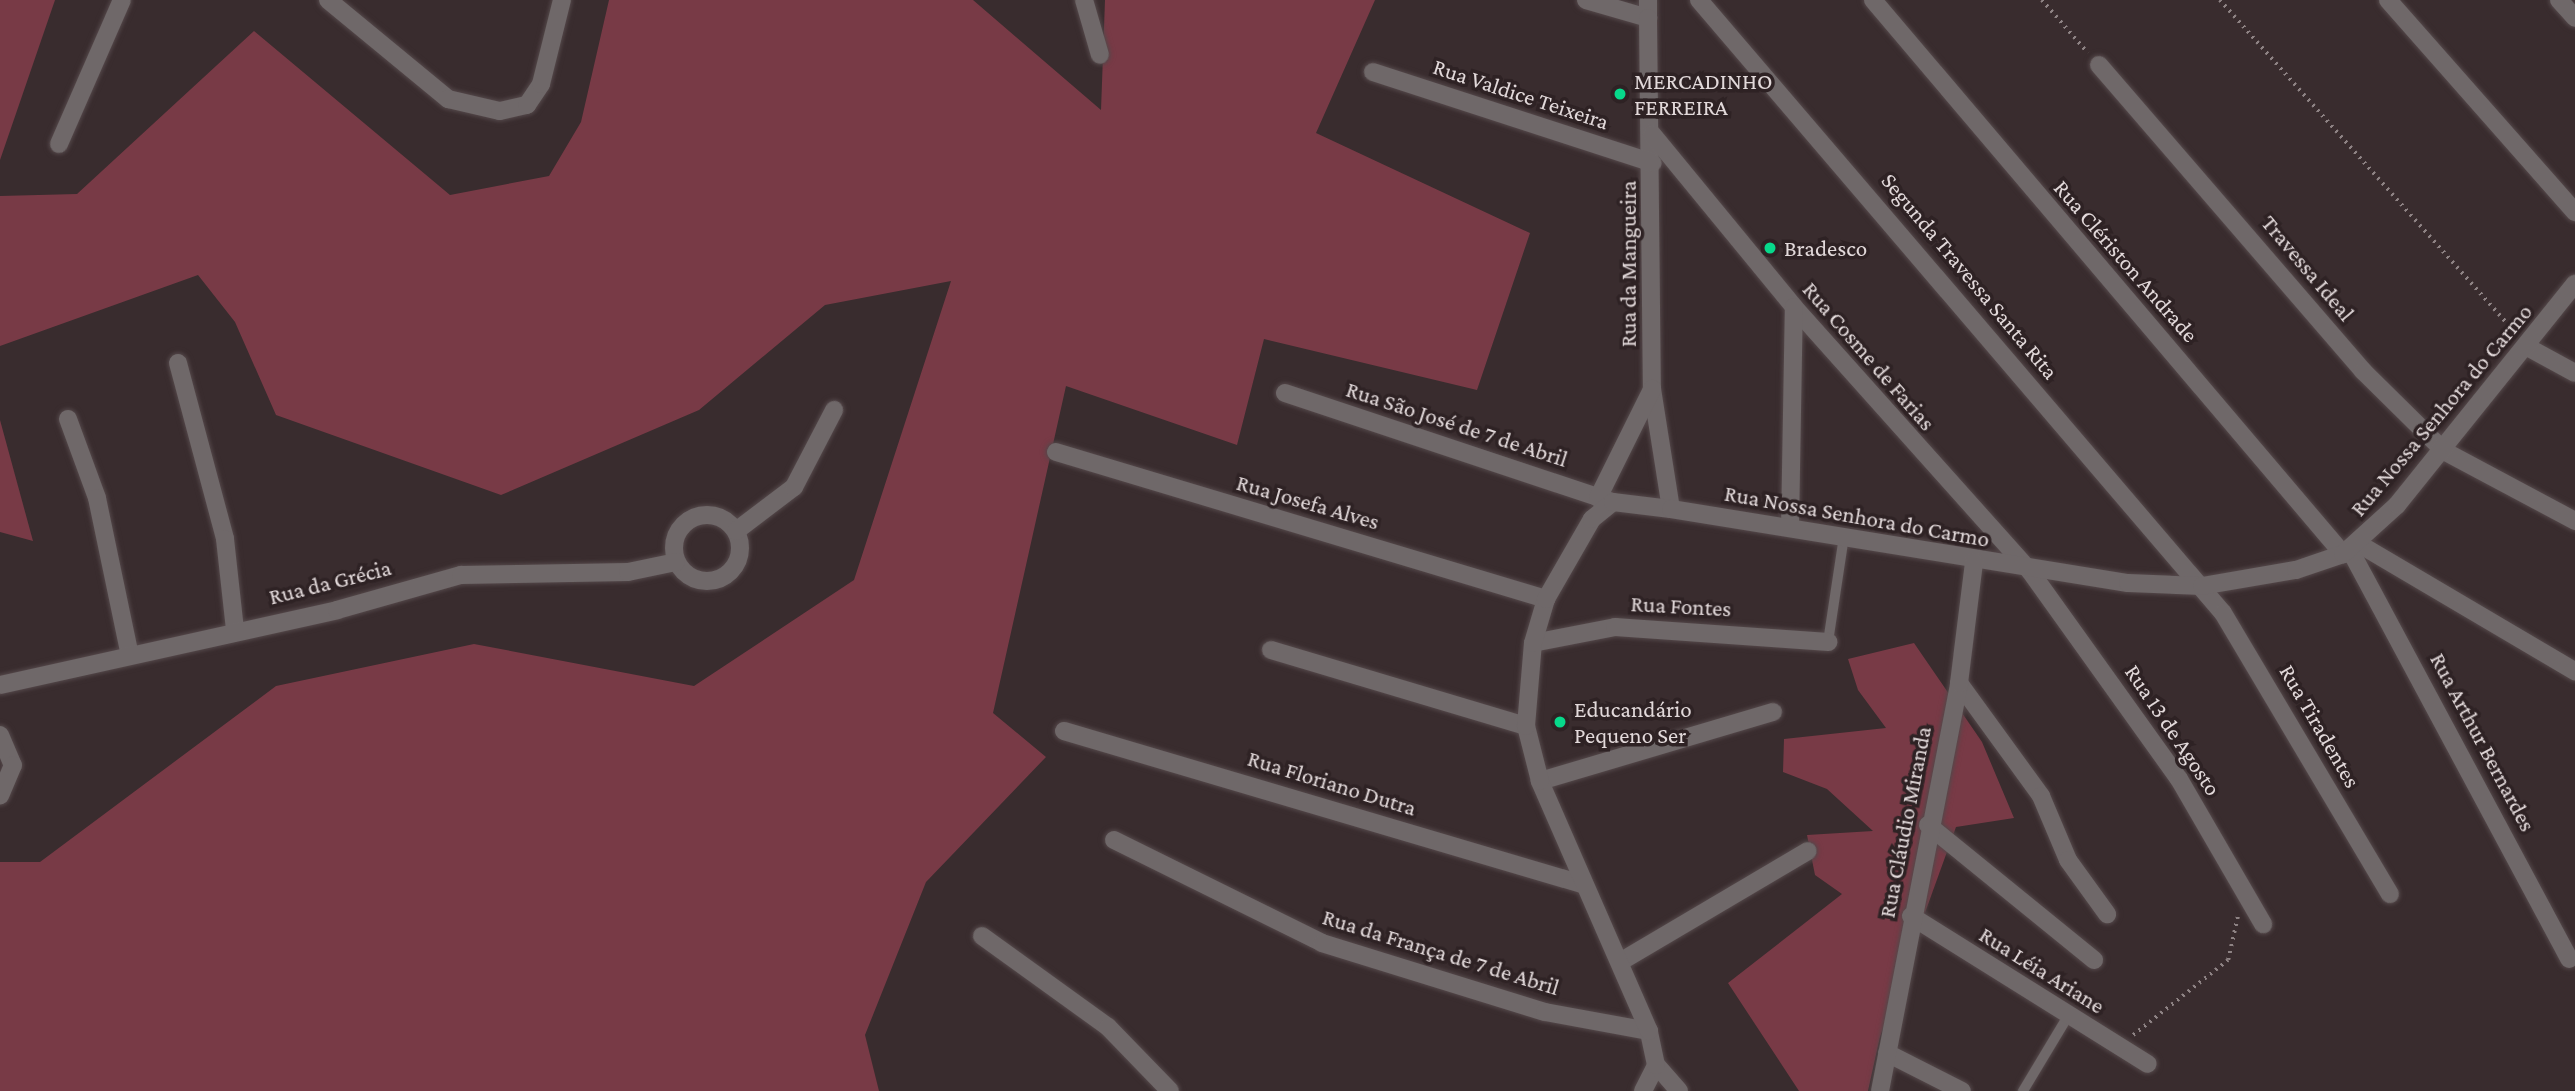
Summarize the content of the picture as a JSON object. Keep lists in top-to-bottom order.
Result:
{
  "streets": {
    "street": [
      "Rua Valdice Teixeira",
      "Rua Clériston Andrade",
      "Rua da Mangueira",
      "Travessa Ideal",
      "Segunda Travessa Santa Rita",
      "Rua Cosme de Farias",
      "Rua Nossa Senhora do Carmo",
      "Rua São José de 7 de Abril",
      "Rua Josefa Alves",
      "Rua da Grécia",
      "Rua Fontes",
      "Rua Tiradentes",
      "Rua 13 de Agosto",
      "Rua Arthur Bernardes",
      "Rua Floriano Dutra",
      "Rua Cláudio Miranda",
      "Rua da França de 7 de Abril",
      "Rua Léia Ariane"
    ]
  },
  "crossings": [
    ["Rua Valdice Teixeira", "Rua da Mangueira"],
    ["Rua Clériston Andrade", "Rua Nossa Senhora do Carmo"],
    ["Rua Clériston Andrade", "Rua Arthur Bernardes"],
    ["Rua da Mangueira", "Rua Cosme de Farias"],
    ["Rua da Mangueira", "Rua Nossa Senhora do Carmo"],
    ["Travessa Ideal", "Rua Nossa Senhora do Carmo"],
    ["Segunda Travessa Santa Rita", "Rua Nossa Senhora do Carmo"],
    ["Segunda Travessa Santa Rita", "Rua Tiradentes"],
    ["Rua Cosme de Farias", "Rua Nossa Senhora do Carmo"],
    ["Rua Cosme de Farias", "Rua 13 de Agosto"],
    ["Rua Nossa Senhora do Carmo", "Rua São José de 7 de Abril"],
    ["Rua Nossa Senhora do Carmo", "Rua Tiradentes"],
    ["Rua Nossa Senhora do Carmo", "Rua 13 de Agosto"],
    ["Rua Nossa Senhora do Carmo", "Rua Arthur Bernardes"],
    ["Rua Nossa Senhora do Carmo", "Rua Cláudio Miranda"],
    ["Rua Cláudio Miranda", "Rua Léia Ariane"]
  ],
  "places": ["MERCADINHO FERREIRA", "Bradesco", "Educandário Pequeno Ser"]
}
